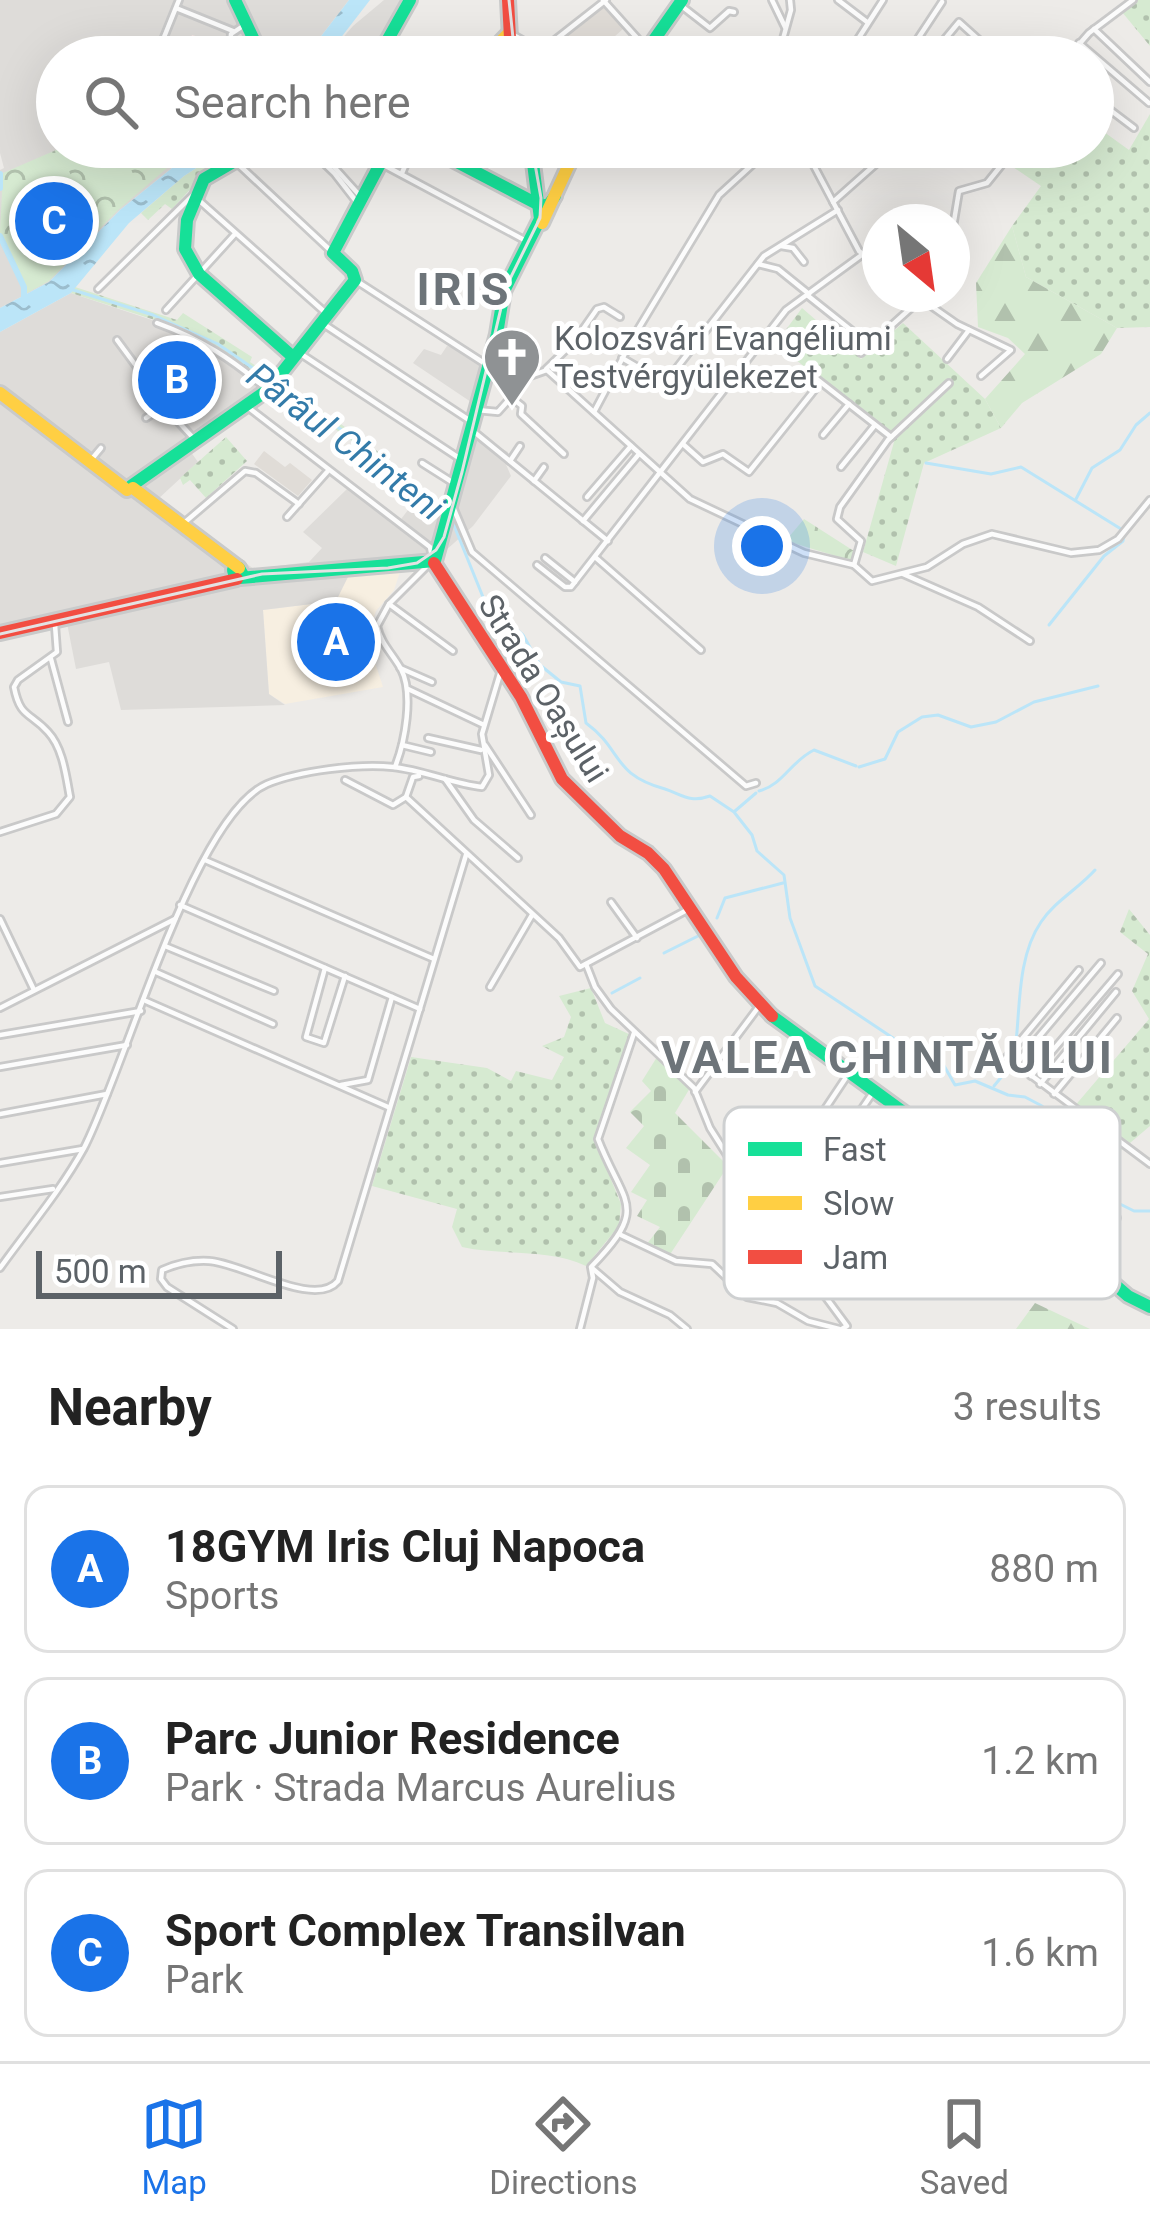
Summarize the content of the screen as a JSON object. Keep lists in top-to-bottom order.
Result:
{
  "streets": {
    "main road": ["Strada Oașului"]
  },
  "districts": ["IRIS", "VALEA CHINTĂULUI"],
  "water": ["Pârâul Chinteni"],
  "places": {
    "church": ["Kolozsvári Evangéliumi Testvérgyülekezet"]
  },
  "legend": ["Fast", "Slow", "Jam"],
  "scale_bar": "500 m",
  "north": "bottom right",
  "page": {
    "search": "Search here",
    "pins": ["C", "B", "A"],
    "scale": "500 m",
    "heading": ["Nearby", "3 results"],
    "list": [
      {
        "mark": "A",
        "name": "18GYM Iris Cluj Napoca",
        "note": "Sports",
        "value": "880 m"
      },
      {
        "mark": "B",
        "name": "Parc Junior Residence",
        "note": "Park · Strada Marcus Aurelius",
        "value": "1.2 km"
      },
      {
        "mark": "C",
        "name": "Sport Complex Transilvan",
        "note": "Park",
        "value": "1.6 km"
      }
    ],
    "nav": ["Map", "Directions", "Saved"]
  }
}
